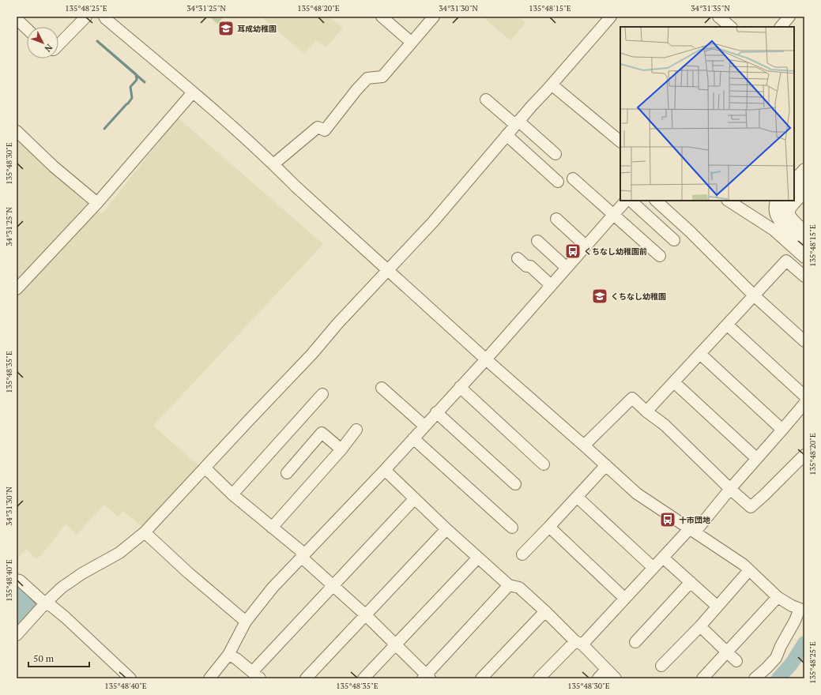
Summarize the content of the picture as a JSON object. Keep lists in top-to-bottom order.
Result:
{
  "places": {
    "school or university": ["耳成幼稚園", "くちなし幼稚園"],
    "bus stop": ["くちなし幼稚園前", "十市団地"]
  },
  "scale_bar": "50 m",
  "north": "bottom right",
  "coordinates": [
    "135°48'25\"E",
    "34°31'25\"N",
    "135°48'20\"E",
    "34°31'30\"N",
    "135°48'15\"E",
    "34°31'35\"N",
    "135°48'30\"E",
    "135°48'35\"E",
    "135°48'40\"E"
  ]
}
